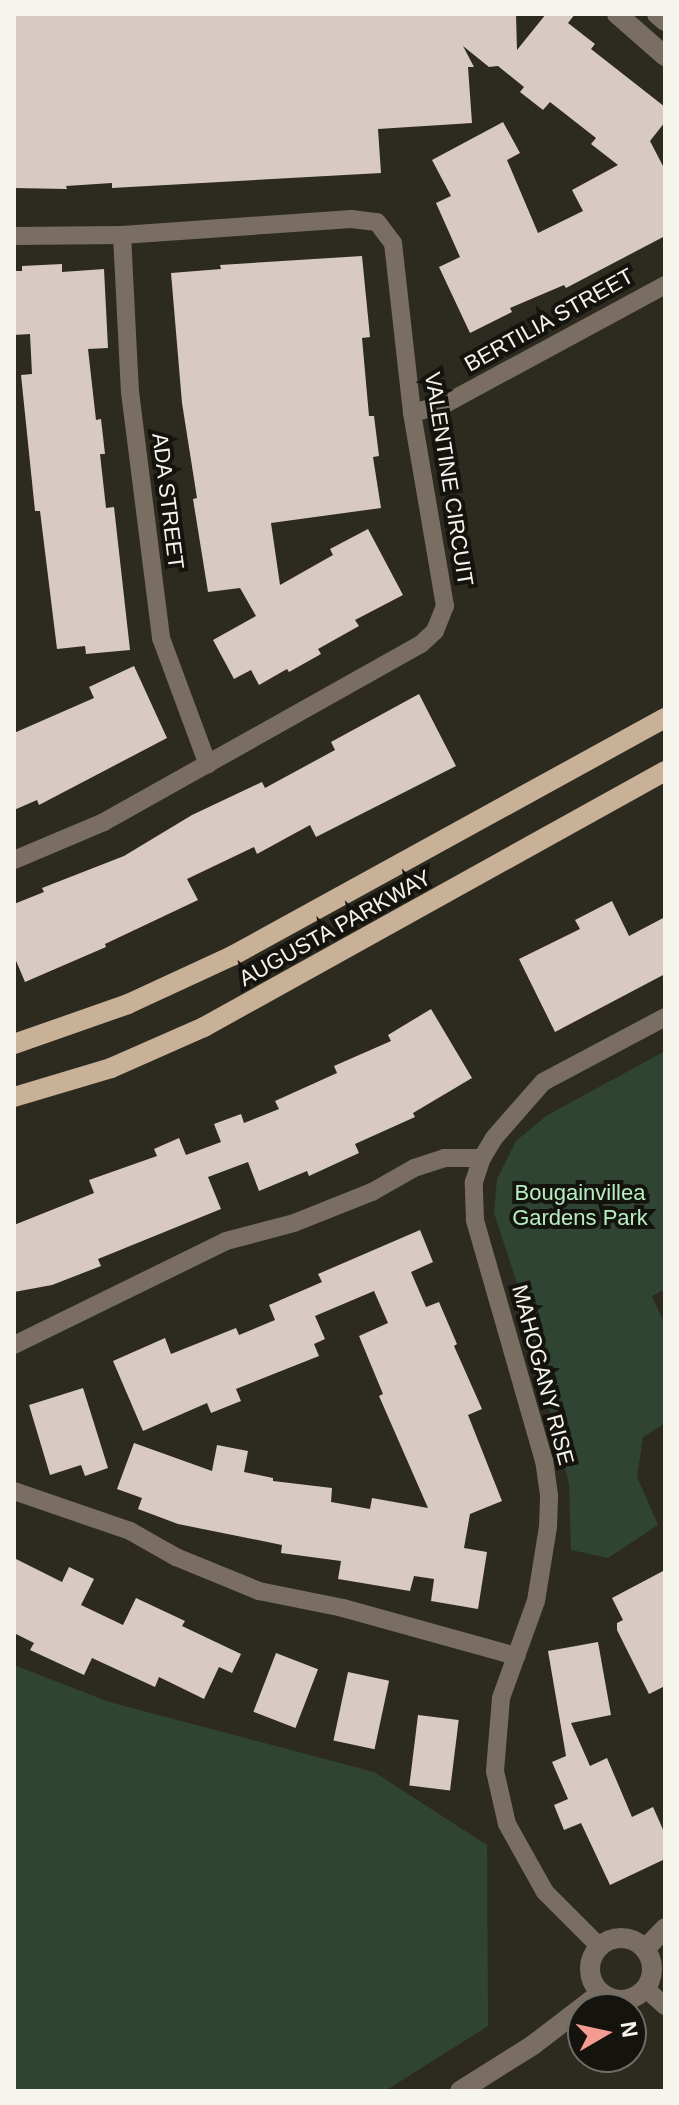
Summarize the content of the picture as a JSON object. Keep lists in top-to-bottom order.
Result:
{
  "streets": {
    "main road": ["AUGUSTA PARKWAY"],
    "street": [
      "BERTILIA STREET",
      "VALENTINE CIRCUIT",
      "ADA STREET",
      "MAHOGANY RISE"
    ]
  },
  "crossings": [
    ["BERTILIA STREET", "VALENTINE CIRCUIT"],
    ["VALENTINE CIRCUIT", "ADA STREET"]
  ],
  "parks": ["Bougainvillea Gardens Park"],
  "north": "right"
}
